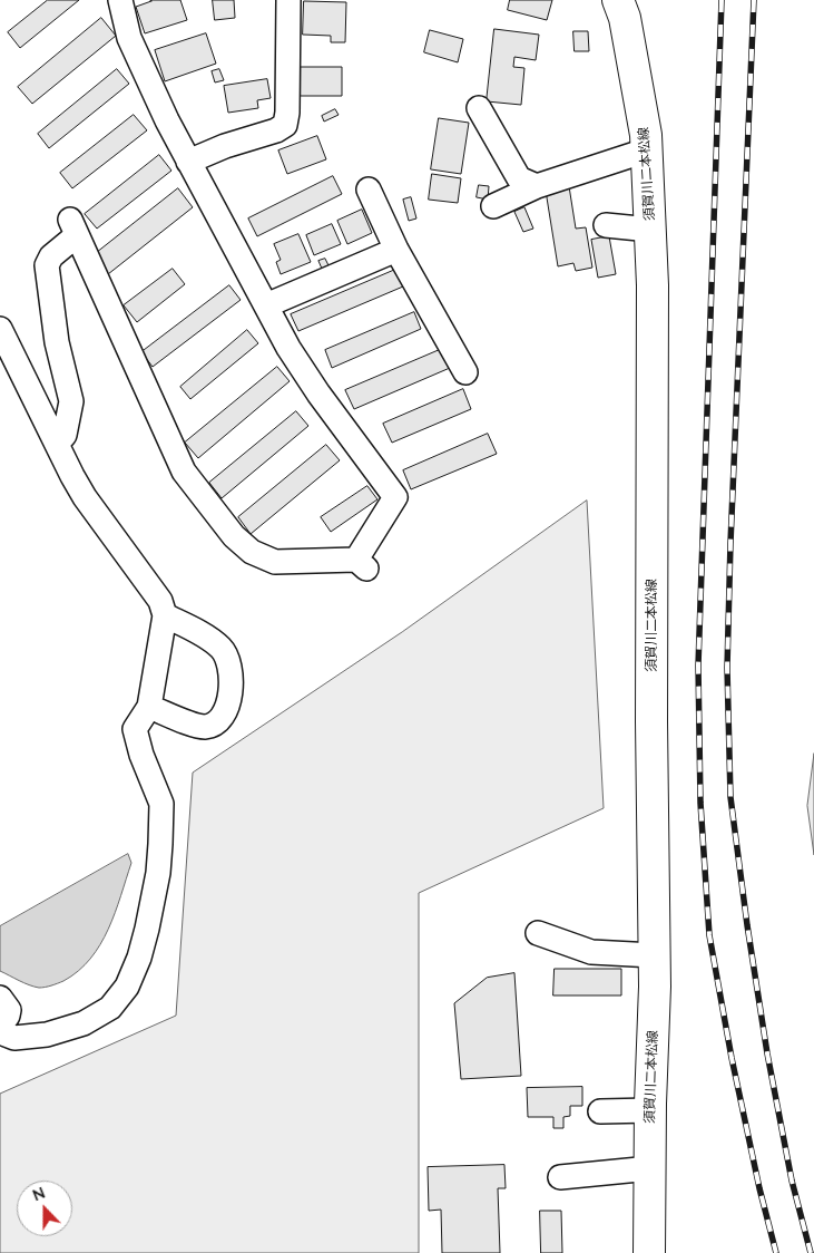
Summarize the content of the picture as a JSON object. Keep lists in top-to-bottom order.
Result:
{
  "streets": {
    "main road": ["須賀川二本松線"]
  },
  "north": "top"
}
